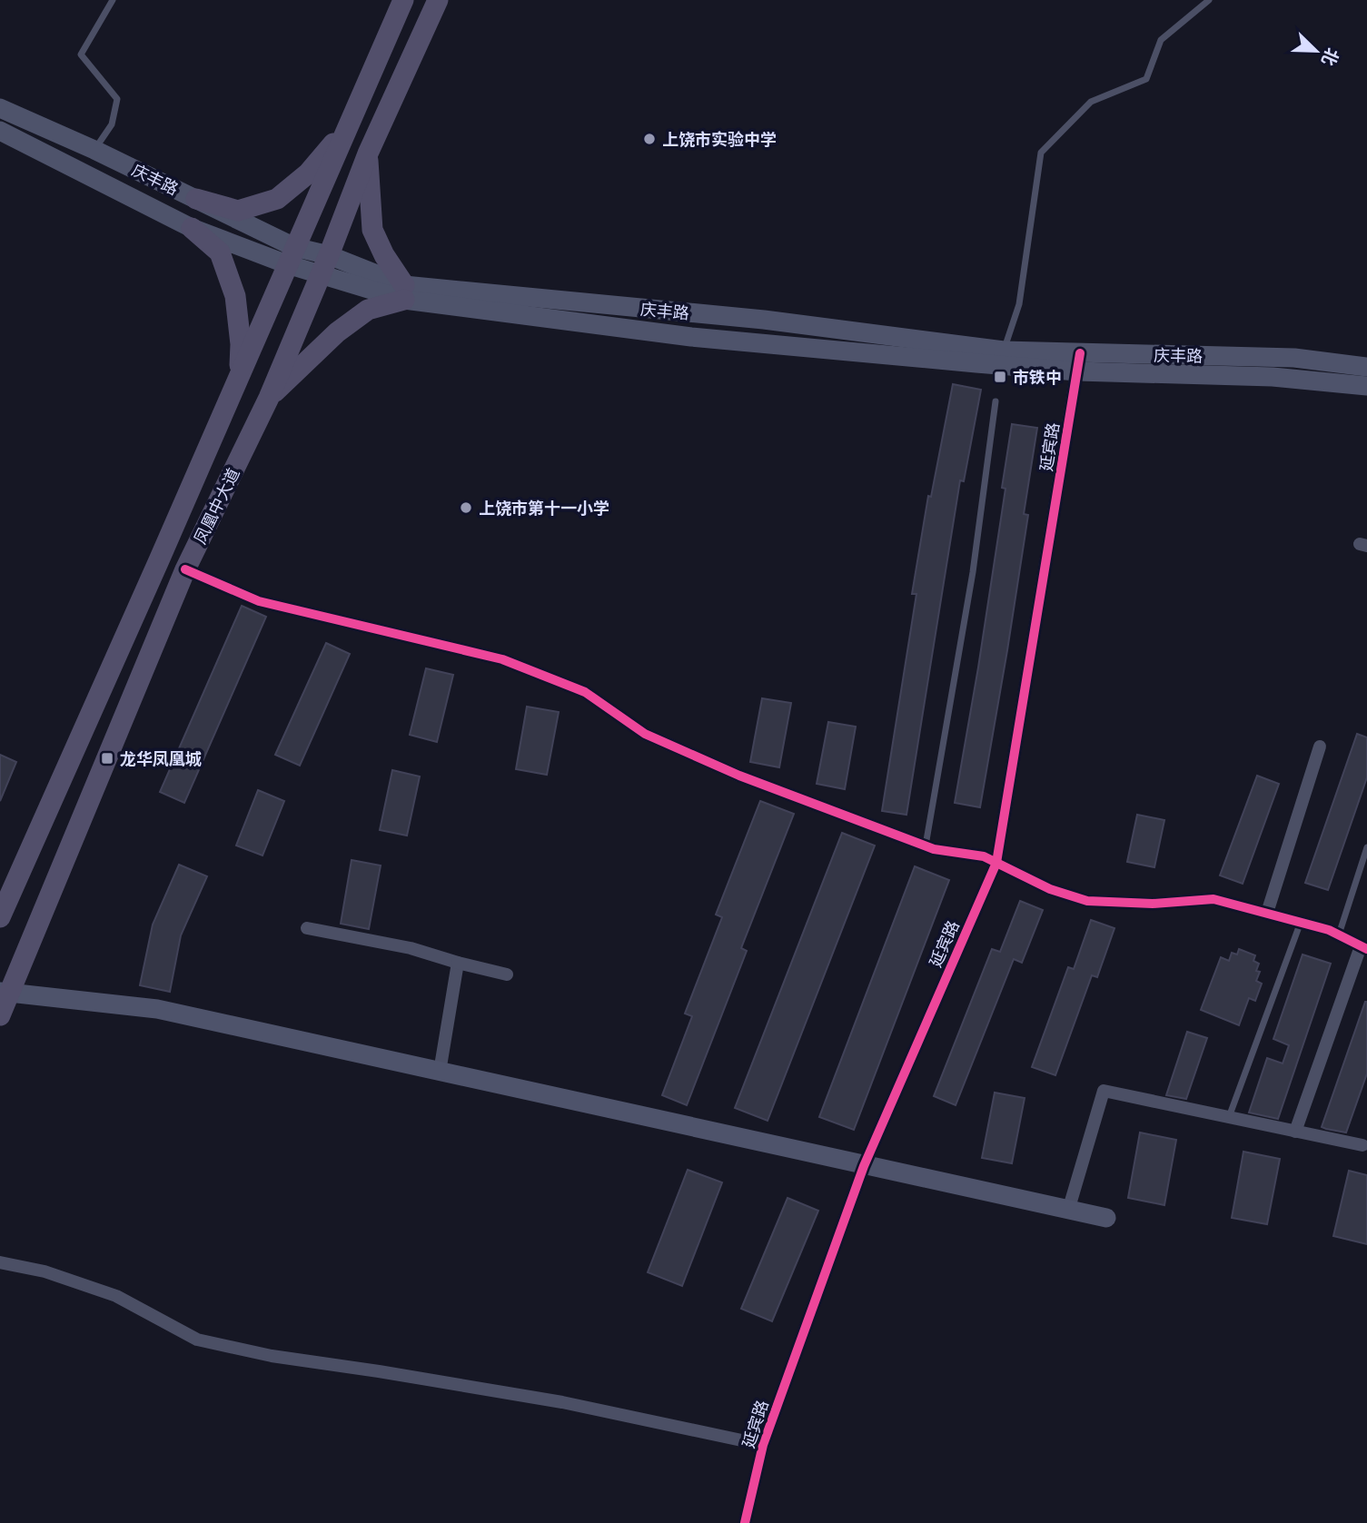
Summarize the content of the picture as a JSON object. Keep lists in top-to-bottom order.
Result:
{
  "streets": {
    "main road": ["庆丰路", "凤凰中大道"],
    "street": ["延宾路"]
  },
  "crossings": [
    ["庆丰路", "延宾路"],
    ["庆丰路", "凤凰中大道"]
  ],
  "places": {
    "other": ["上饶市实验中学", "上饶市第十一小学"],
    "transit": ["市铁中", "龙华凤凰城"]
  },
  "north": "bottom right"
}
